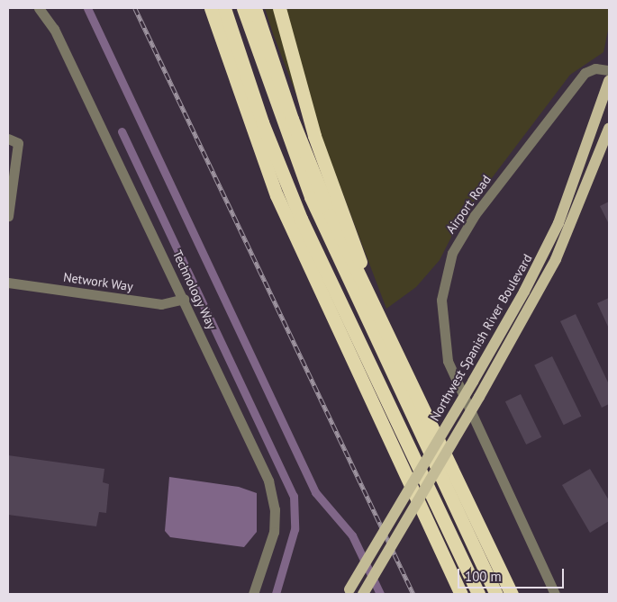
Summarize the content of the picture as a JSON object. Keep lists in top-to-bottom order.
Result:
{
  "streets": {
    "main road": ["Northwest Spanish River Boulevard"],
    "street": ["Airport Road", "Network Way", "Technology Way"]
  },
  "crossings": [
    ["Network Way", "Technology Way"]
  ],
  "scale_bar": "100 m"
}
